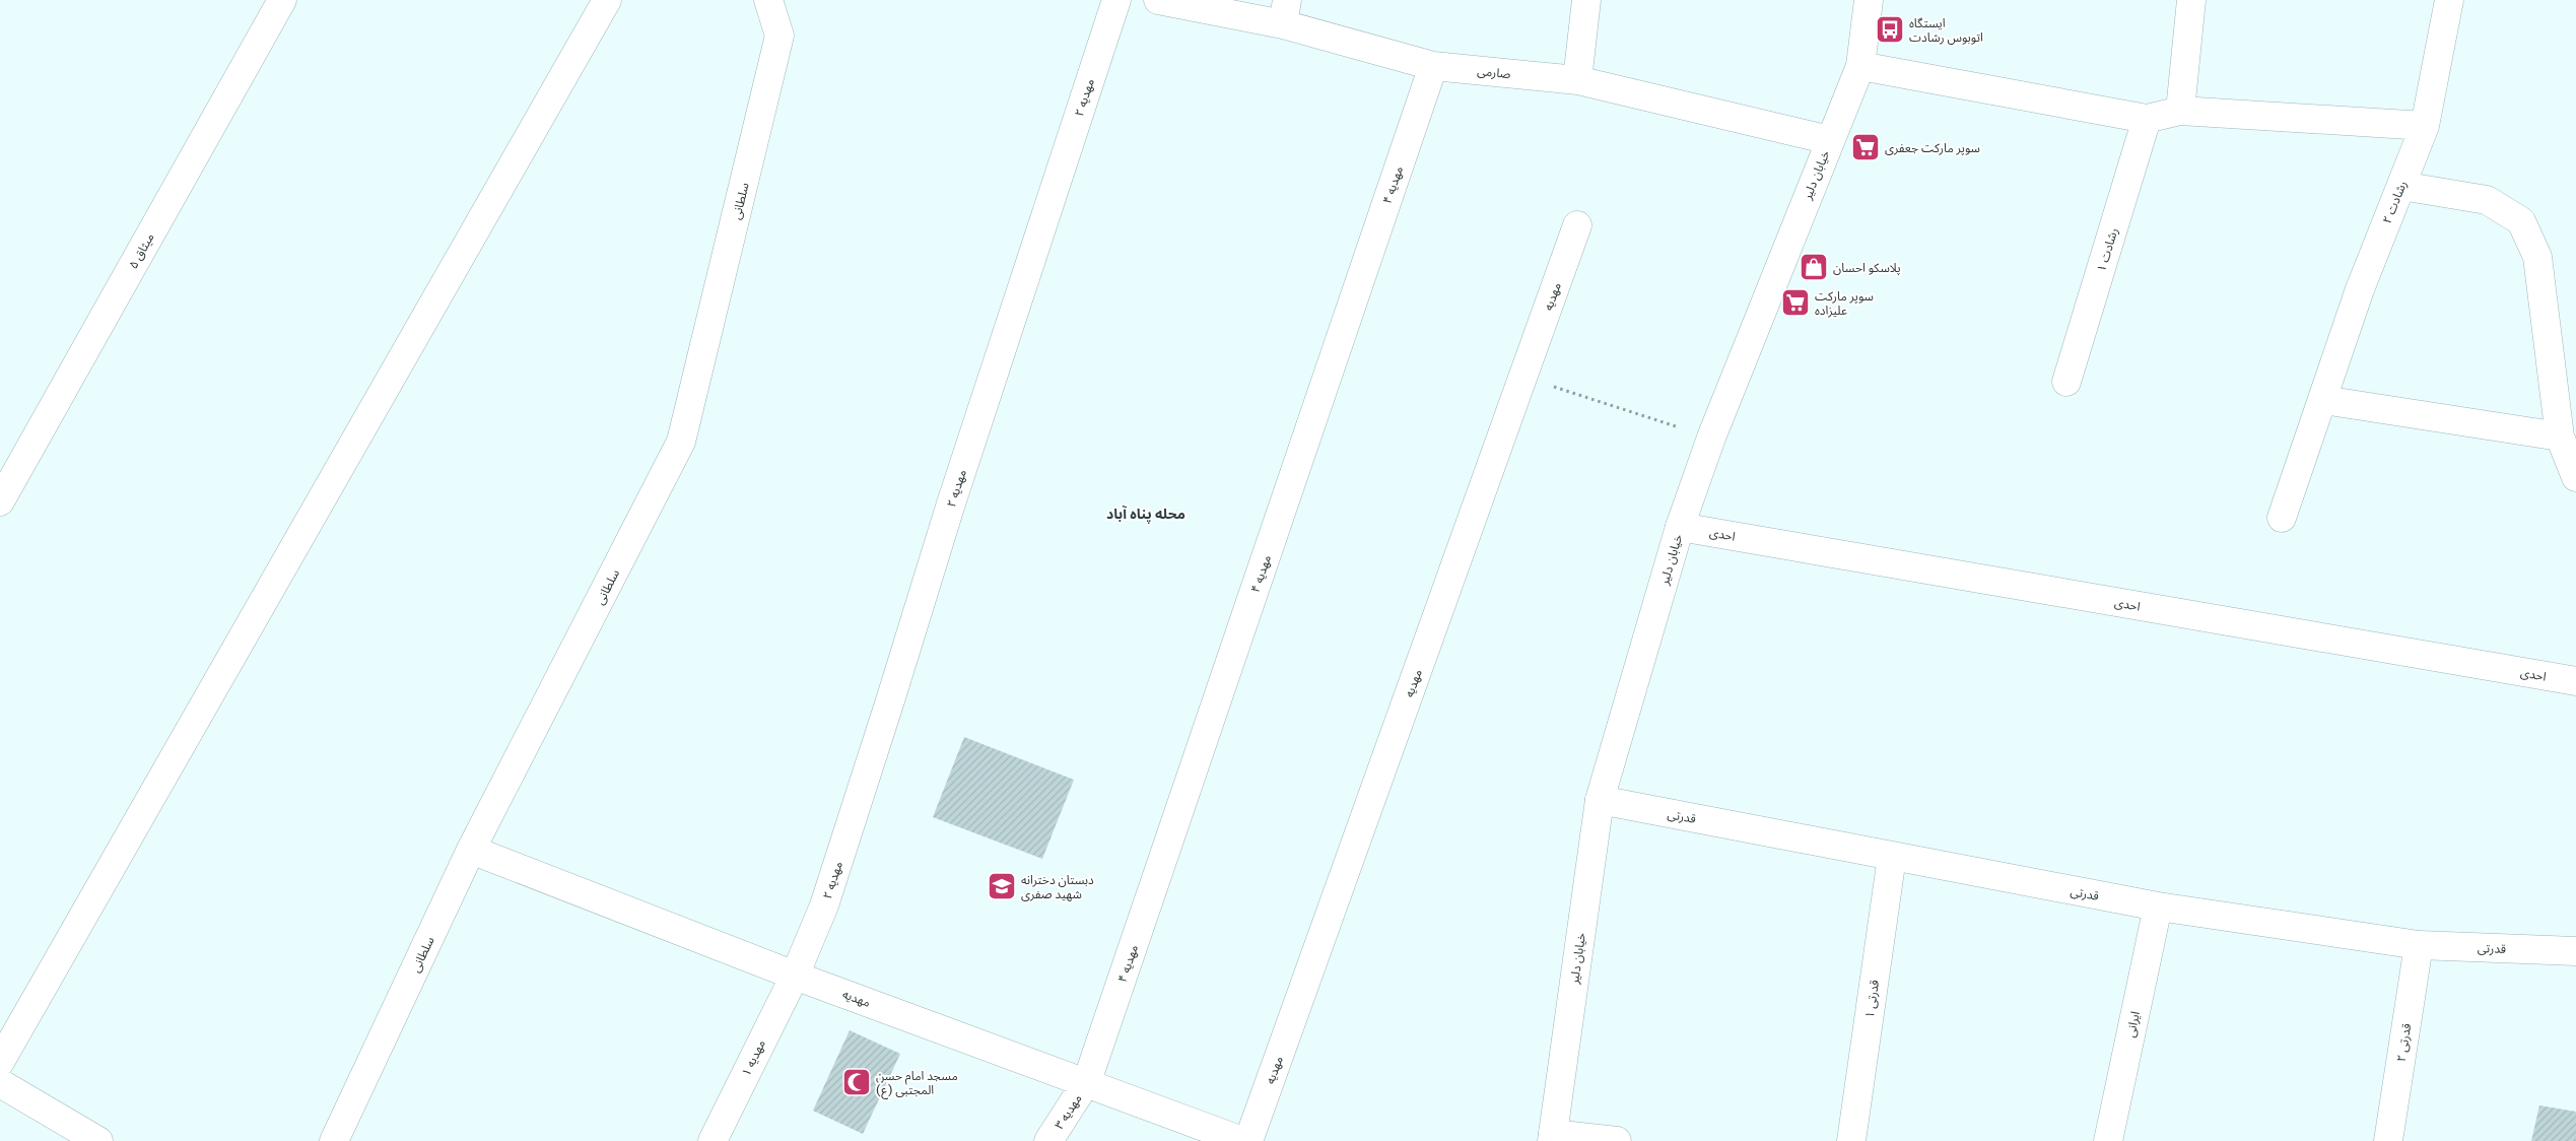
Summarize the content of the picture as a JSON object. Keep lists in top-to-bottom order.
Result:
{
  "streets": {
    "street": [
      "صارمی",
      "مهدیه ۲",
      "خیابان دلیر",
      "مهدیه ۴",
      "سلطانی",
      "رشادت ۲",
      "رشادت ۱",
      "میثاق ۵",
      "مهدیه",
      "احدی",
      "قدرتی",
      "قدرتی ۱",
      "ایرانی",
      "قدرتی ۲",
      "مهدیه ۱",
      "مهدیه ۳"
    ]
  },
  "crossings": [
    ["صارمی", "خیابان دلیر"],
    ["صارمی", "مهدیه ۴"],
    ["مهدیه ۲", "مهدیه"],
    ["مهدیه ۲", "مهدیه ۱"],
    ["خیابان دلیر", "احدی"],
    ["خیابان دلیر", "قدرتی"],
    ["مهدیه ۴", "مهدیه"],
    ["مهدیه ۴", "مهدیه ۳"],
    ["سلطانی", "مهدیه"],
    ["مهدیه", "مهدیه ۱"],
    ["مهدیه", "مهدیه ۳"],
    ["قدرتی", "قدرتی ۱"],
    ["قدرتی", "ایرانی"],
    ["قدرتی", "قدرتی ۲"]
  ],
  "districts": ["محله پناه آباد"],
  "places": {
    "bus stop": ["ایستگاه اتوبوس رشادت"],
    "supermarket": ["سوپر مارکت جعفری", "سوپر مارکت علیزاده"],
    "shop": ["پلاسکو احسان"],
    "school or university": ["دبستان دخترانه شهید صفری"],
    "mosque": ["مسجد امام حسن المجتبی (ع)"]
  }
}
